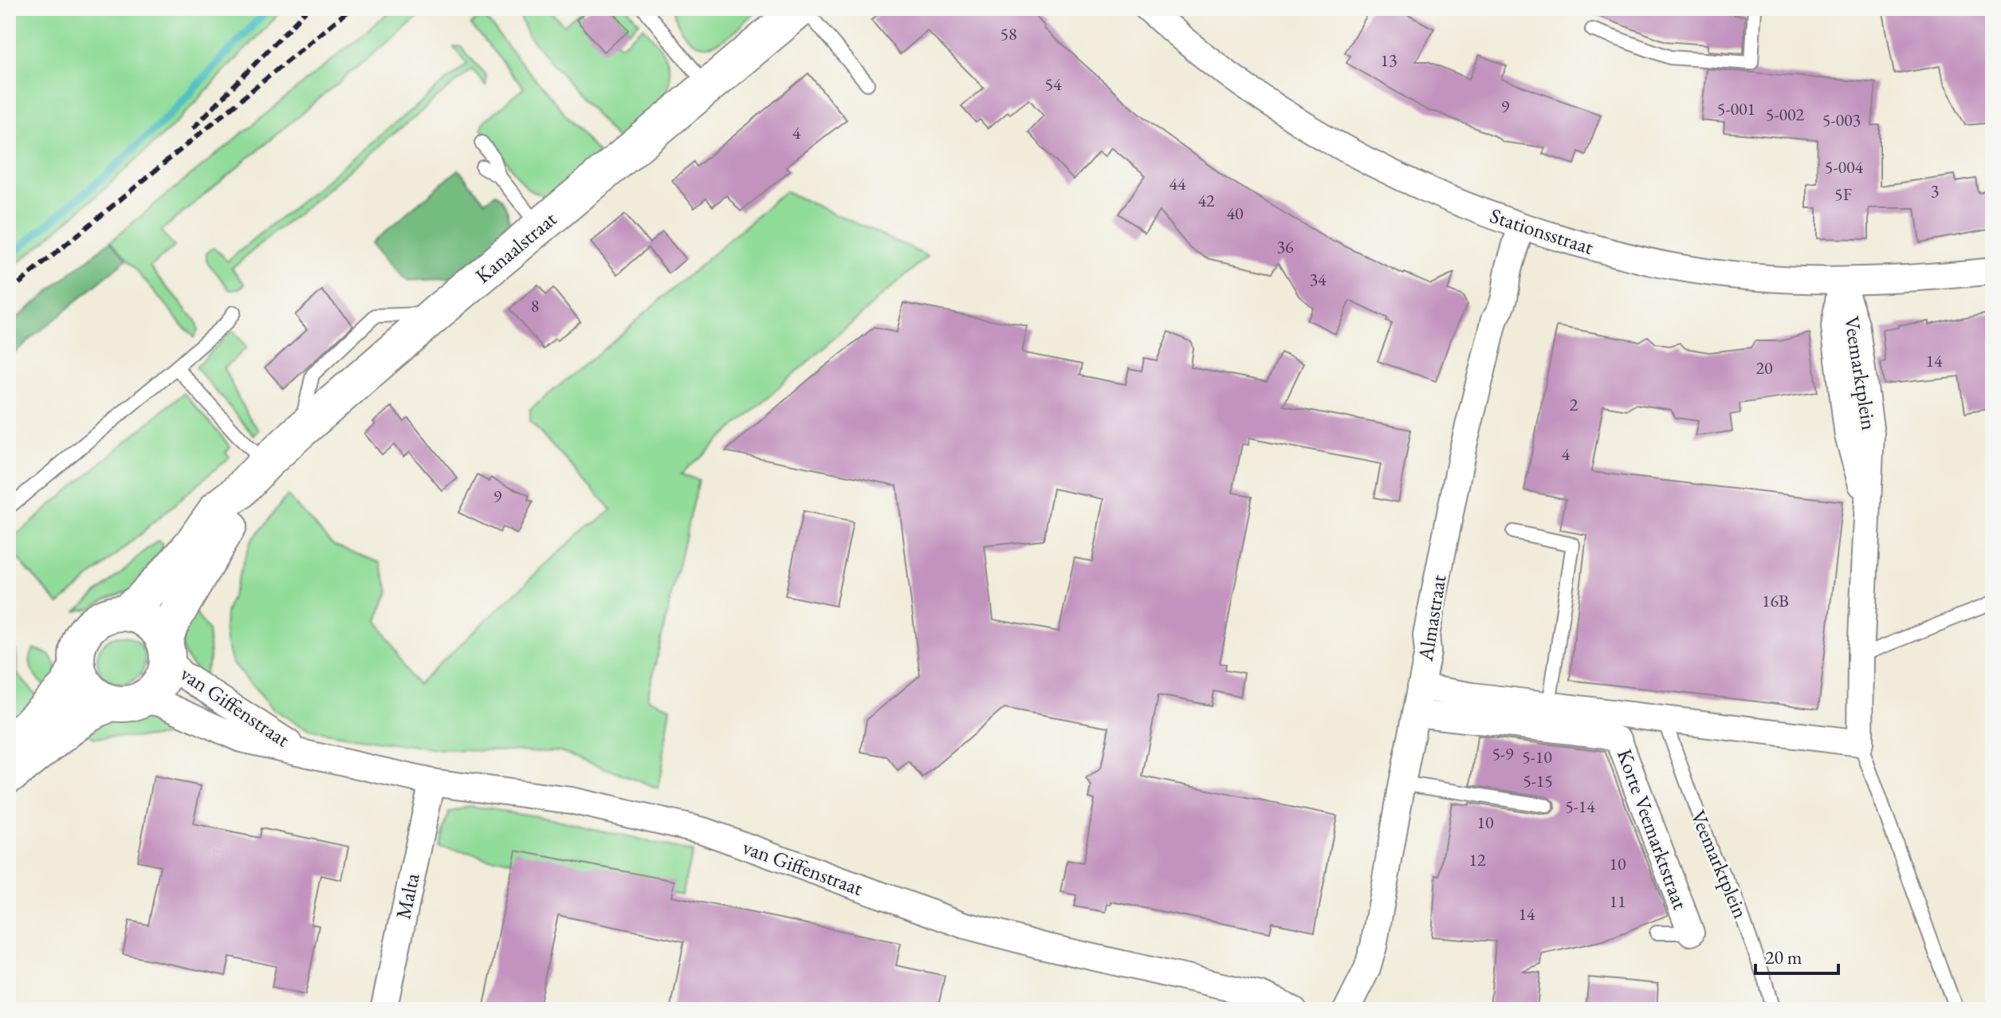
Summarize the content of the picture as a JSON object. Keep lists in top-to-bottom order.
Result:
{
  "streets": {
    "main road": ["Kanaalstraat"],
    "street": [
      "Stationsstraat",
      "Veemarktplein",
      "Almastraat",
      "van Giffenstraat",
      "Korte Veemarktstraat",
      "Malta"
    ]
  },
  "crossings": [
    ["Stationsstraat", "Veemarktplein"],
    ["Stationsstraat", "Almastraat"],
    ["Kanaalstraat", "van Giffenstraat"],
    ["Almastraat", "Korte Veemarktstraat"],
    ["van Giffenstraat", "Malta"]
  ],
  "house_numbers": [
    "58",
    "13",
    "54",
    "9",
    "5-001",
    "5-002",
    "5-003",
    "4",
    "5-004",
    "44",
    "3",
    "5F",
    "42",
    "40",
    "36",
    "34",
    "8",
    "14",
    "20",
    "2",
    "4",
    "9",
    "16B",
    "5-9",
    "5-10",
    "5-15",
    "5-14",
    "10",
    "12",
    "10",
    "11",
    "14"
  ],
  "scale_bar": "20 m"
}
